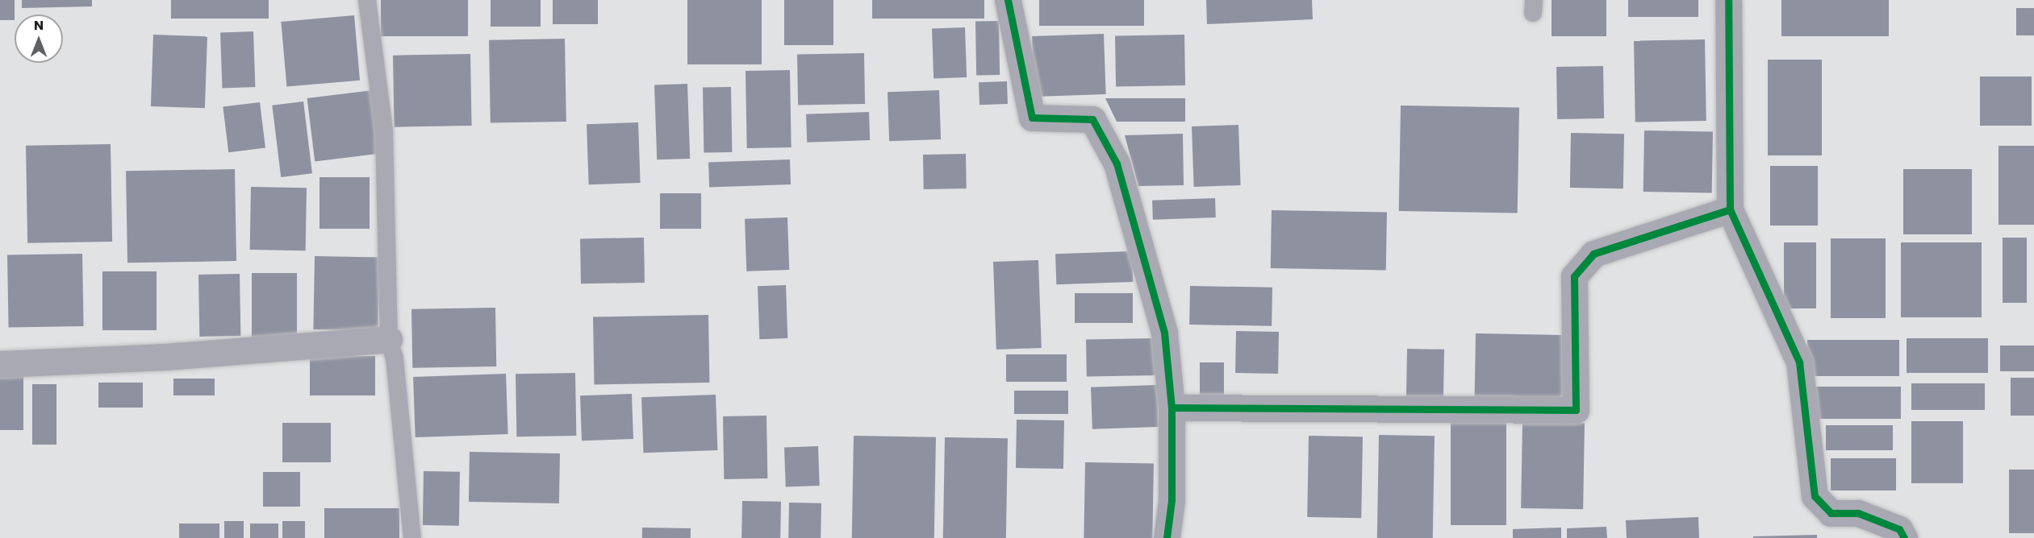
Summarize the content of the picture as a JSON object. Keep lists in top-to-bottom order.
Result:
{
  "north": "top"
}
